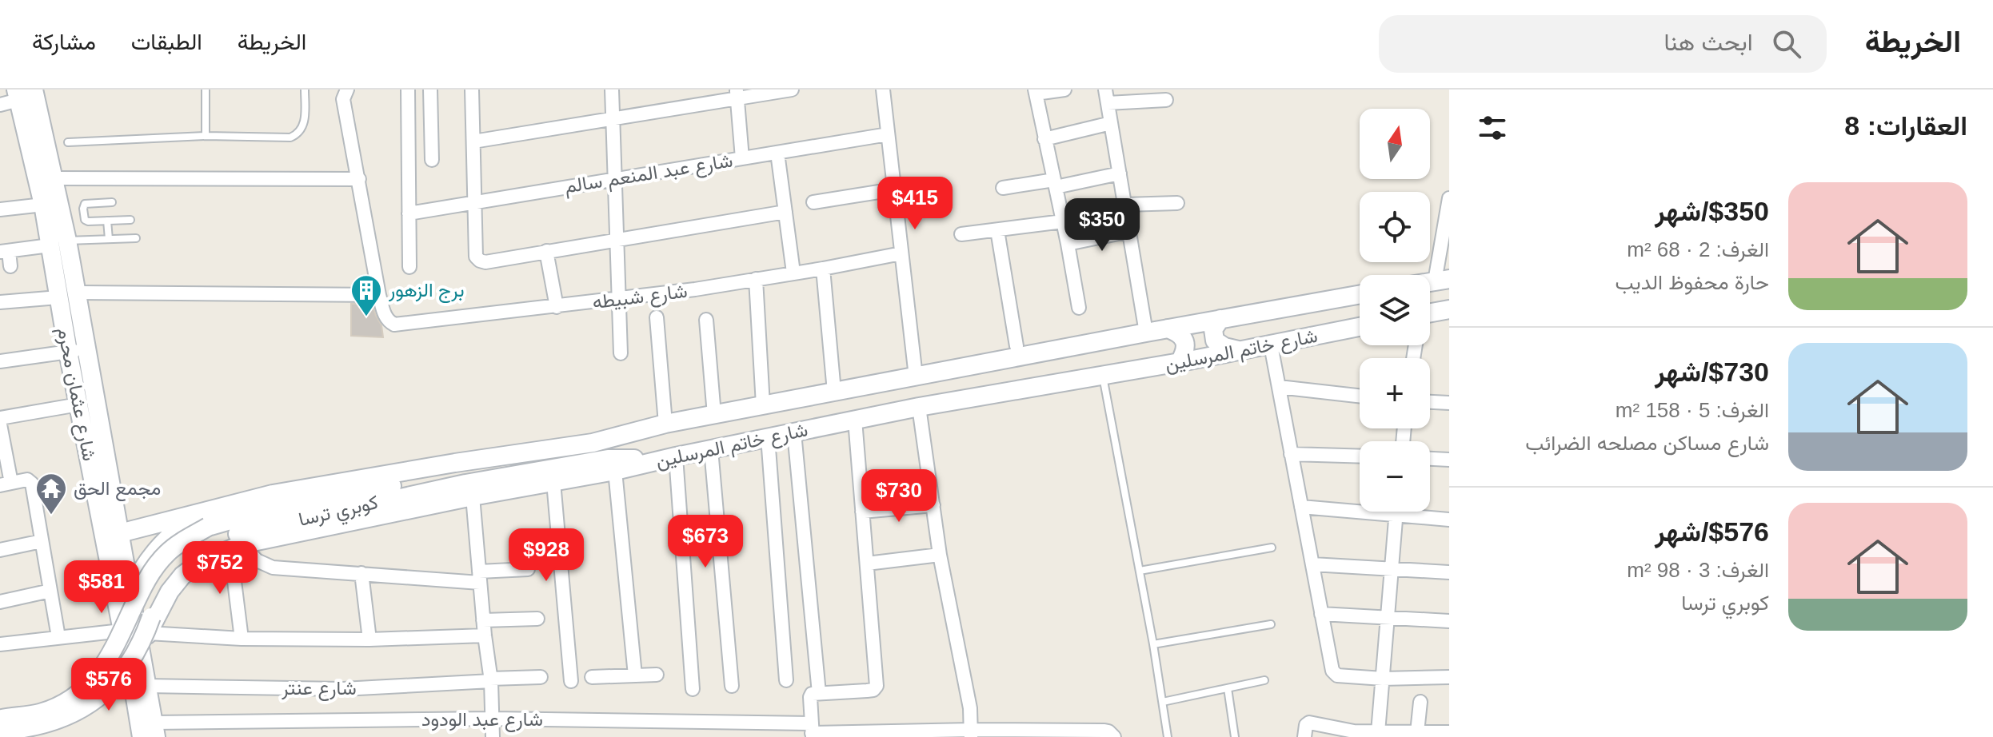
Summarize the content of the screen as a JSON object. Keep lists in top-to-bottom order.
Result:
{
  "streets": {
    "main road": ["شارع خاتم المرسلين", "شارع عثمان محرم", "كوبري ترسا"],
    "street": [
      "شارع عبد المنعم سالم",
      "شارع شبيطه",
      "شارع عنتر",
      "شارع عبد الودود"
    ]
  },
  "crossings": [
    ["شارع خاتم المرسلين", "شارع عثمان محرم"],
    ["شارع خاتم المرسلين", "كوبري ترسا"],
    ["شارع عثمان محرم", "شارع عنتر"],
    ["شارع عثمان محرم", "شارع عبد الودود"]
  ],
  "places": {
    "building": ["برج الزهور"],
    "temple": ["مجمع الحق"]
  },
  "north": "top",
  "page": {
    "header": "الخريطة",
    "search": "ابحث هنا",
    "nav": ["الخريطة", "الطبقات", "مشاركة"],
    "heading": "العقارات: 8",
    "map_buttons": ["+", "−"],
    "list": [
      {
        "name": "$350/شهر",
        "note": "الغرف: 2 · 68 m² · حارة محفوظ الديب"
      },
      {
        "name": "$730/شهر",
        "note": "الغرف: 5 · 158 m² · شارع مساكن مصلحه الضرائب"
      },
      {
        "name": "$576/شهر",
        "note": "الغرف: 3 · 98 m² · كوبري ترسا"
      }
    ],
    "price": [
      "$415",
      "$350",
      "$730",
      "$673",
      "$928",
      "$752",
      "$581",
      "$576"
    ]
  }
}
